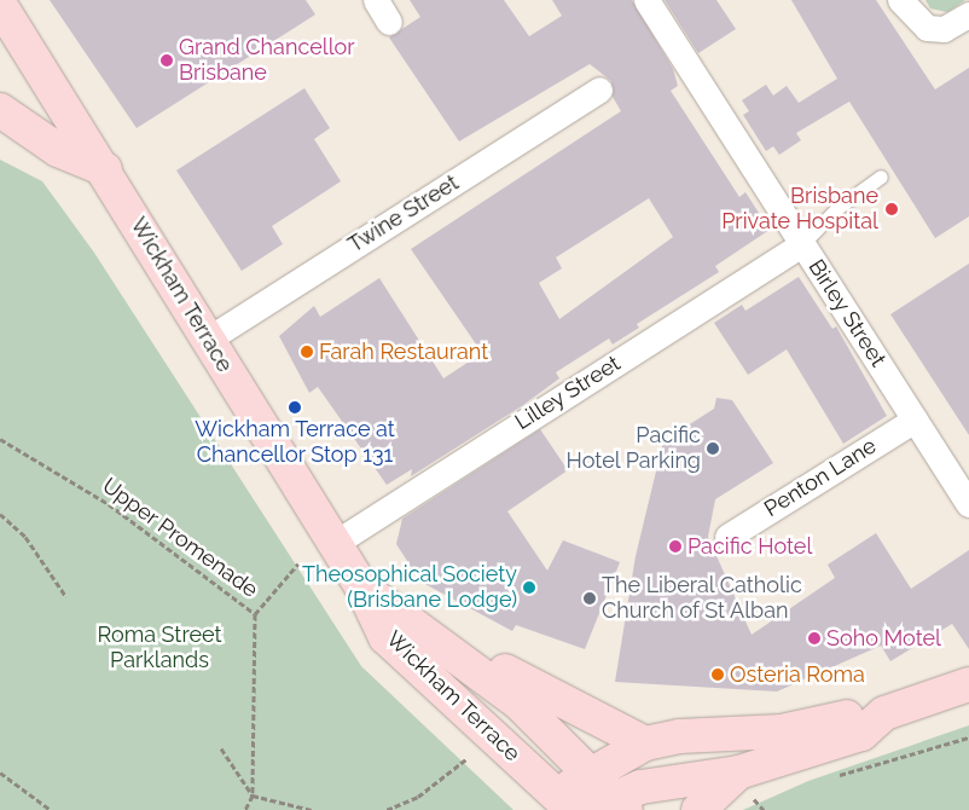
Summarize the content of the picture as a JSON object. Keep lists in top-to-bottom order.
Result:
{
  "streets": {
    "street": [
      "Twine Street",
      "Wickham Terrace",
      "Birley Street",
      "Lilley Street",
      "Penton Lane"
    ],
    "path": ["Upper Promenade"]
  },
  "crossings": [
    ["Twine Street", "Wickham Terrace"],
    ["Wickham Terrace", "Lilley Street"],
    ["Birley Street", "Lilley Street"],
    ["Birley Street", "Penton Lane"]
  ],
  "parks": ["Roma Street Parklands"],
  "places": [
    "Grand Chancellor Brisbane",
    "Brisbane Private Hospital",
    "Farah Restaurant",
    "Wickham Terrace at Chancellor Stop 131",
    "Pacific Hotel Parking",
    "Pacific Hotel",
    "Theosophical Society (Brisbane Lodge)",
    "The Liberal Catholic Church of St Alban",
    "Soho Motel",
    "Osteria Roma"
  ]
}
